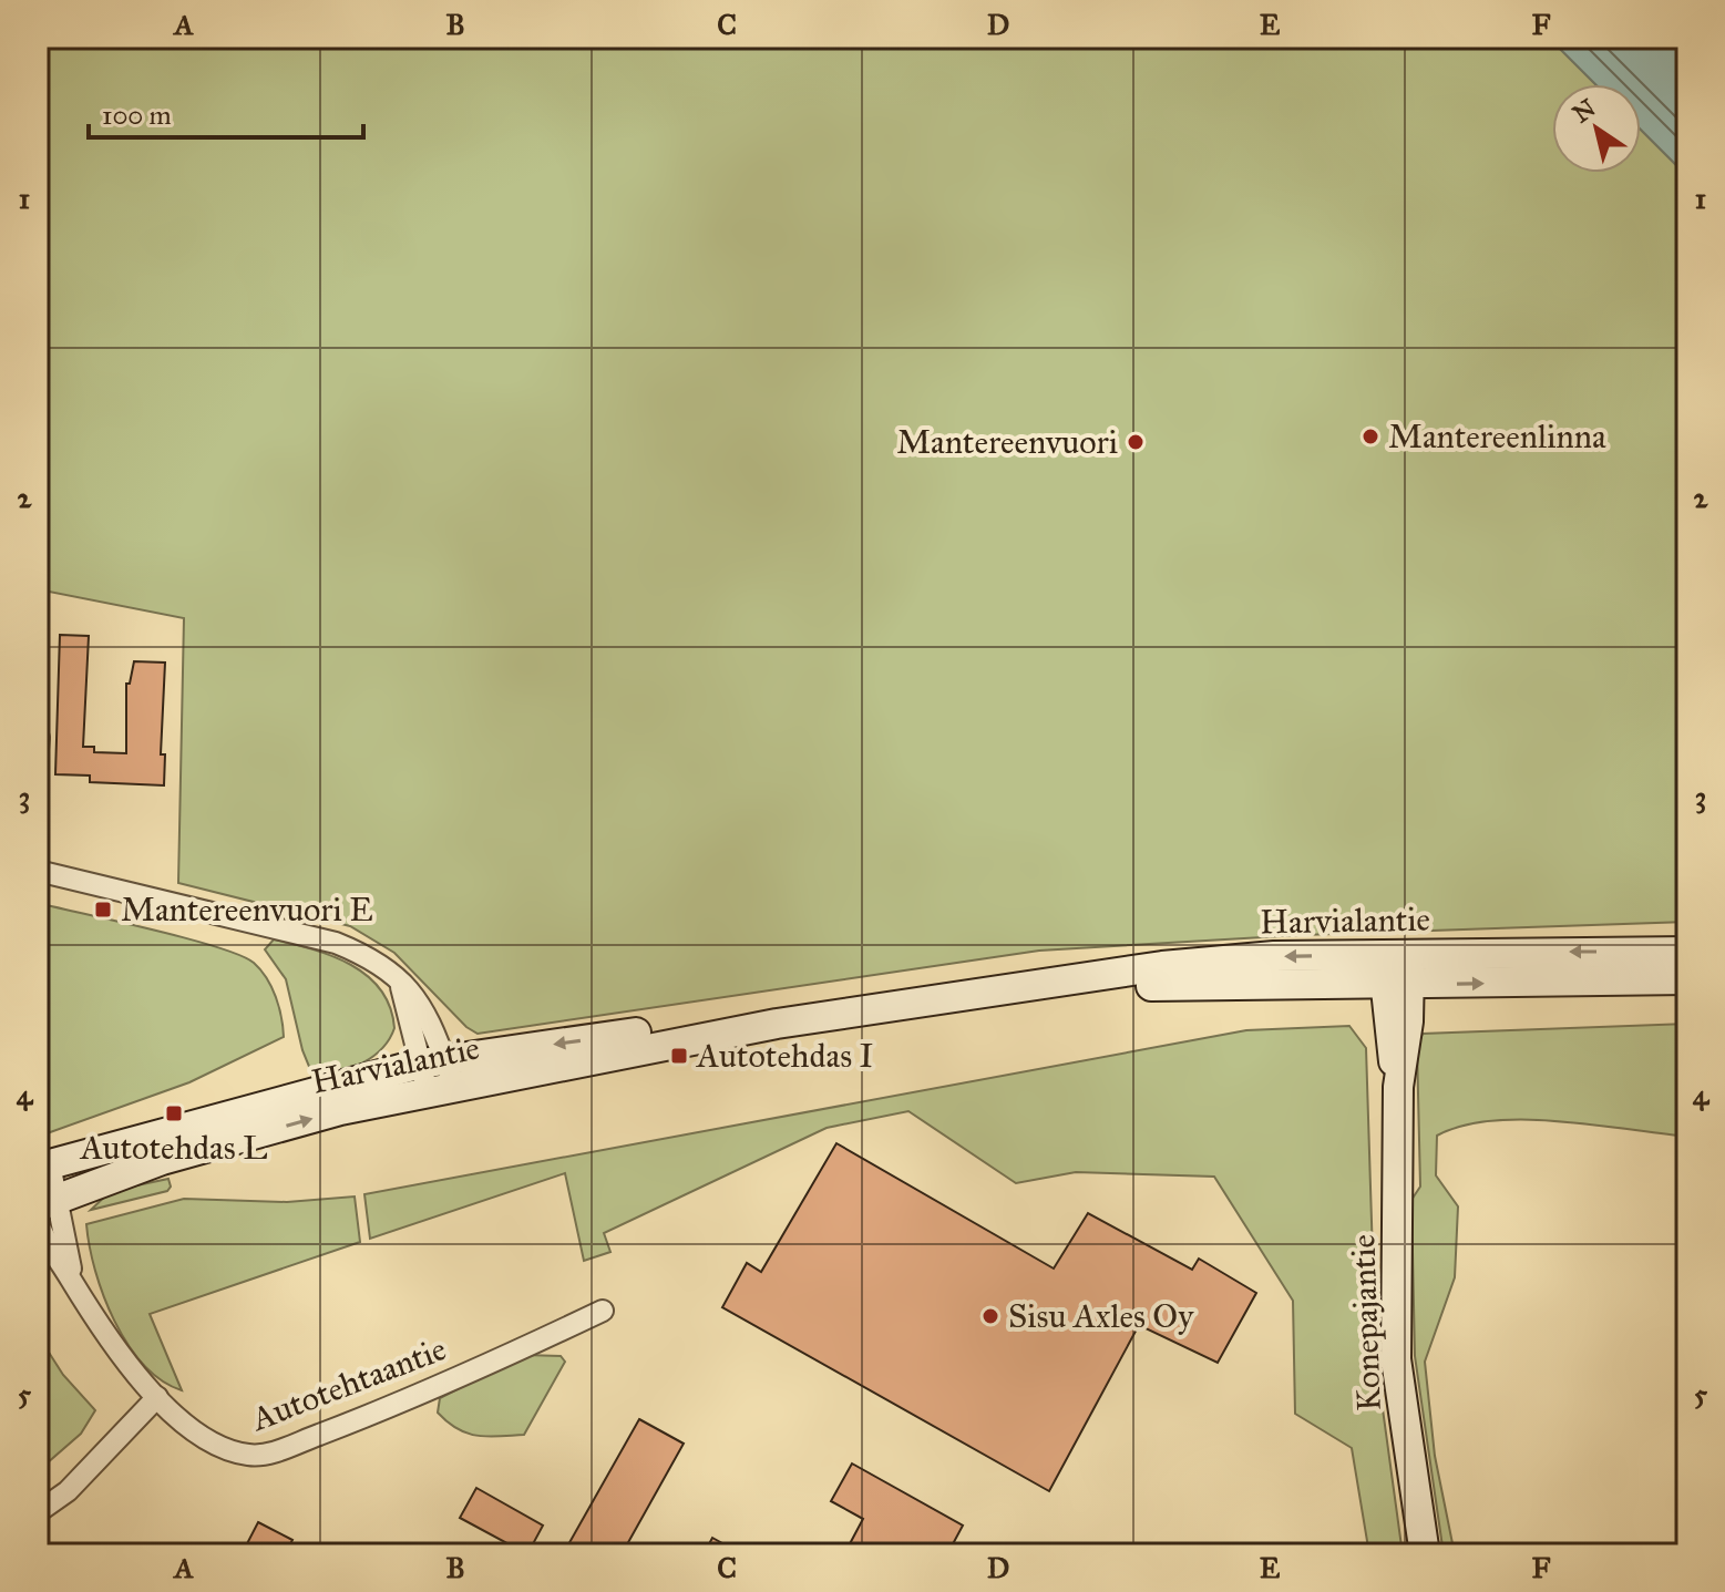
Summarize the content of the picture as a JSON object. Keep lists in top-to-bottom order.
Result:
{
  "streets": {
    "main road": ["Harvialantie", "Konepajantie"],
    "street": ["Autotehtaantie"]
  },
  "crossings": [
    ["Harvialantie", "Konepajantie"],
    ["Harvialantie", "Autotehtaantie"]
  ],
  "places": {
    "other": ["Mantereenlinna", "Mantereenvuori", "Sisu Axles Oy"],
    "transit": ["Mantereenvuori E", "Autotehdas I", "Autotehdas L"]
  },
  "scale_bar": "100 m",
  "north": "top left",
  "grid": {
    "columns": [
      "A",
      "B",
      "C",
      "D",
      "E",
      "F"
    ],
    "rows": [
      "1",
      "2",
      "3",
      "4",
      "5"
    ]
  }
}
